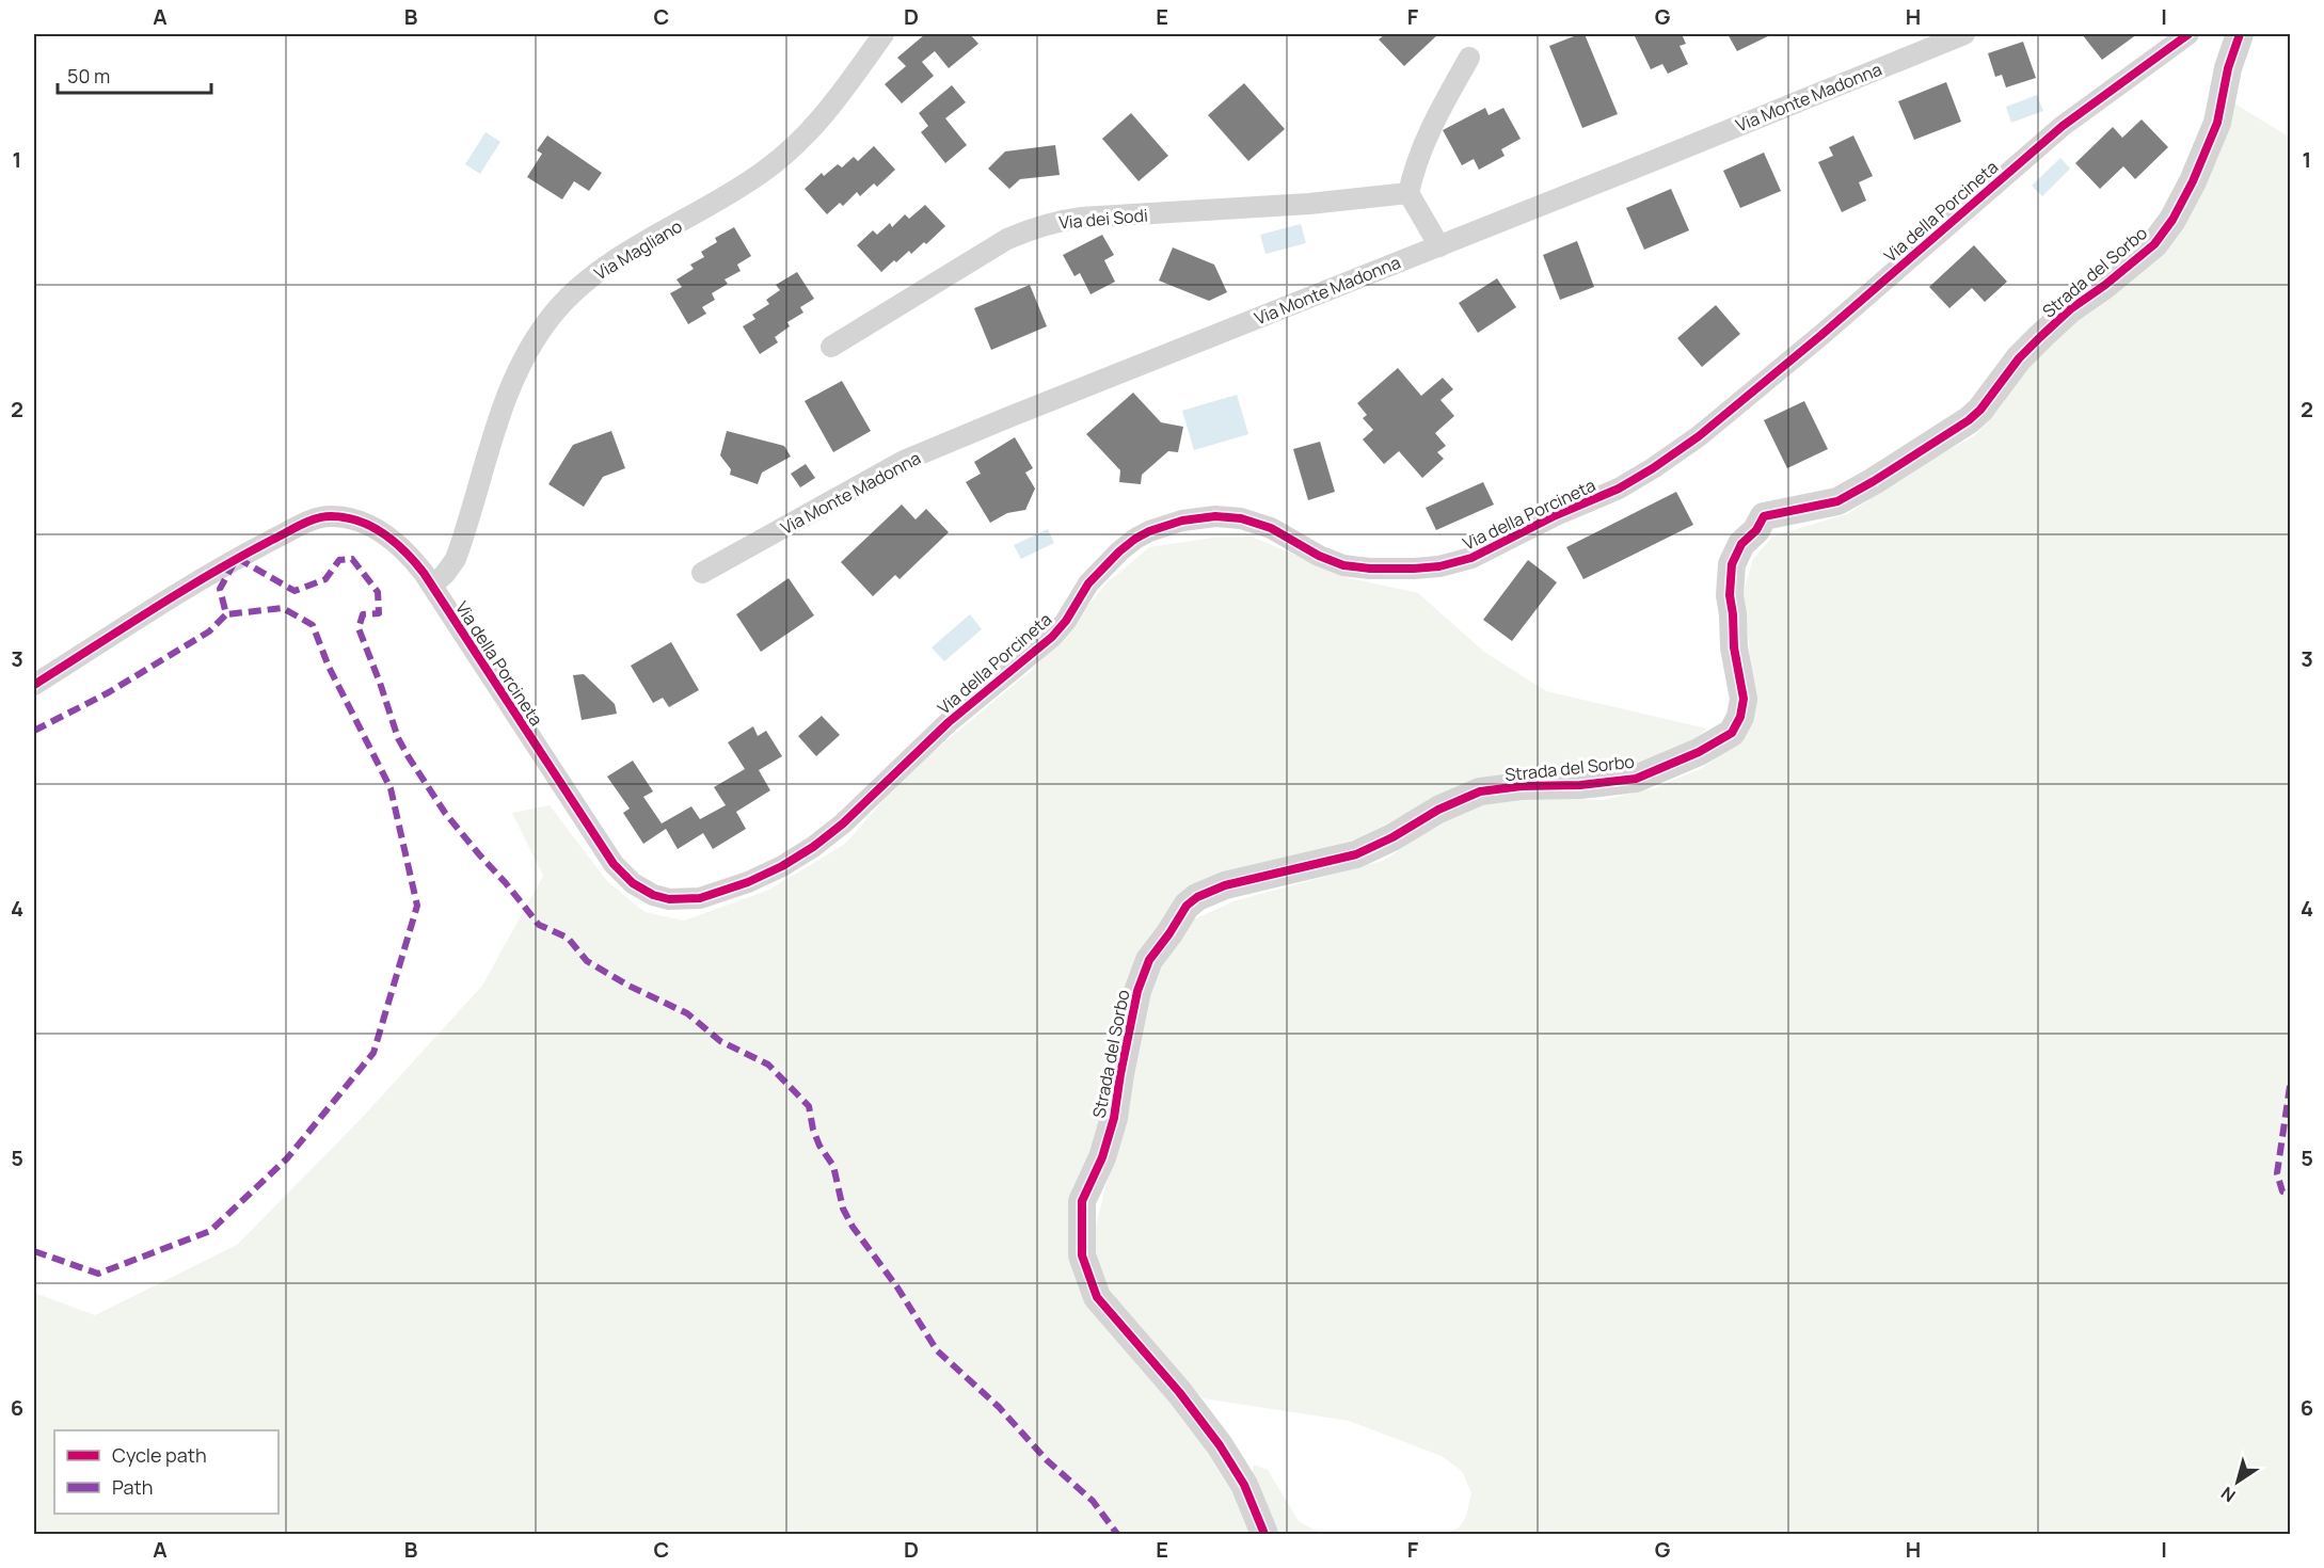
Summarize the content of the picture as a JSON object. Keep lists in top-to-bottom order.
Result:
{
  "streets": {
    "street": [
      "Via Monte Madonna",
      "Via della Porcineta",
      "Via dei Sodi",
      "Via Magliano",
      "Strada del Sorbo"
    ]
  },
  "crossings": [
    ["Via della Porcineta", "Via Magliano"]
  ],
  "legend": ["Cycle path", "Path"],
  "scale_bar": "50 m",
  "north": "bottom left",
  "grid": {
    "columns": [
      "A",
      "B",
      "C",
      "D",
      "E",
      "F",
      "G",
      "H",
      "I"
    ],
    "rows": [
      "1",
      "2",
      "3",
      "4",
      "5",
      "6"
    ]
  }
}
